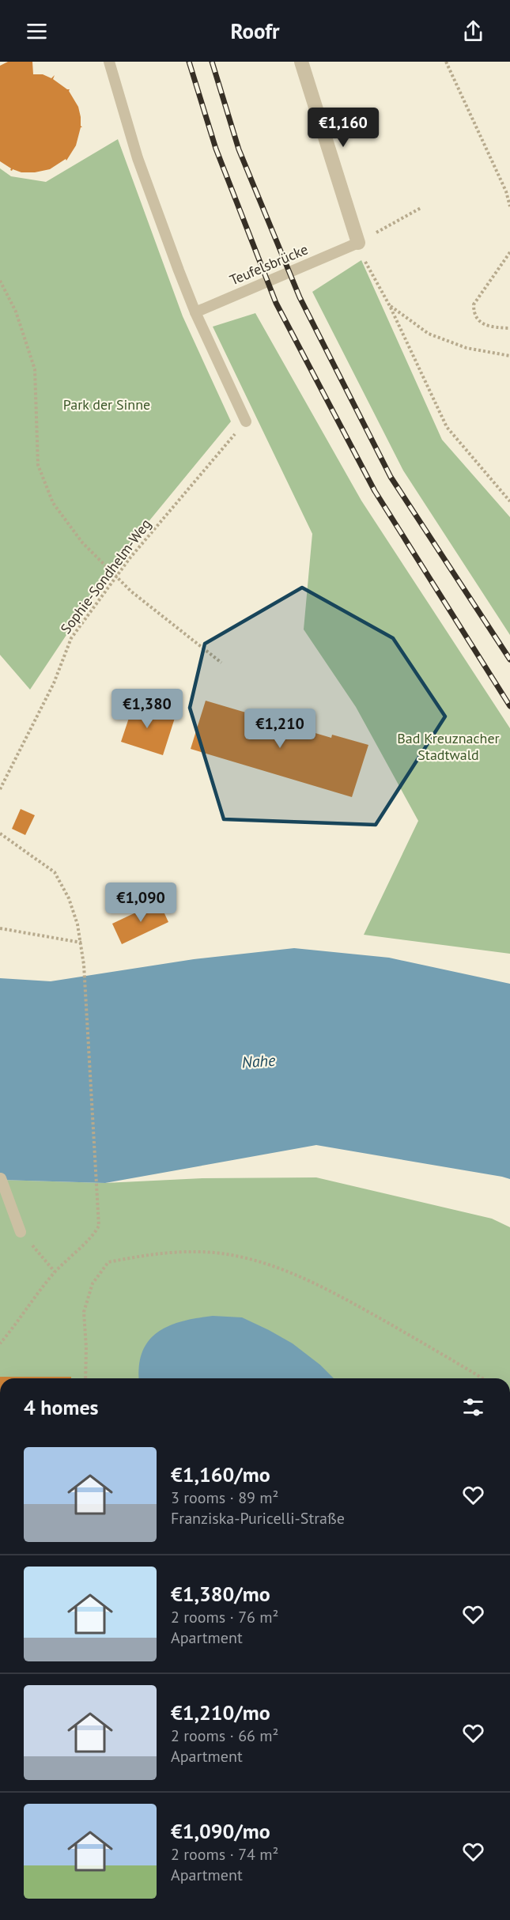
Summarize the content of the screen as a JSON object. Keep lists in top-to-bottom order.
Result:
{
  "streets": {
    "lane": ["Teufelsbrücke"],
    "path": ["Sophie-Sondhelm-Weg"]
  },
  "water": ["Nahe"],
  "parks": ["Park der Sinne", "Bad Kreuznacher Stadtwald"],
  "page": {
    "header": "Roofr",
    "price": [
      "€1,160",
      "€1,380",
      "€1,210",
      "€1,090"
    ],
    "heading": "4 homes",
    "list": [
      {
        "name": "€1,160/mo",
        "note": "3 rooms · 89 m² · Franziska-Puricelli-Straße"
      },
      {
        "name": "€1,380/mo",
        "note": "2 rooms · 76 m² · Apartment"
      },
      {
        "name": "€1,210/mo",
        "note": "2 rooms · 66 m² · Apartment"
      },
      {
        "name": "€1,090/mo",
        "note": "2 rooms · 74 m² · Apartment"
      }
    ]
  }
}
